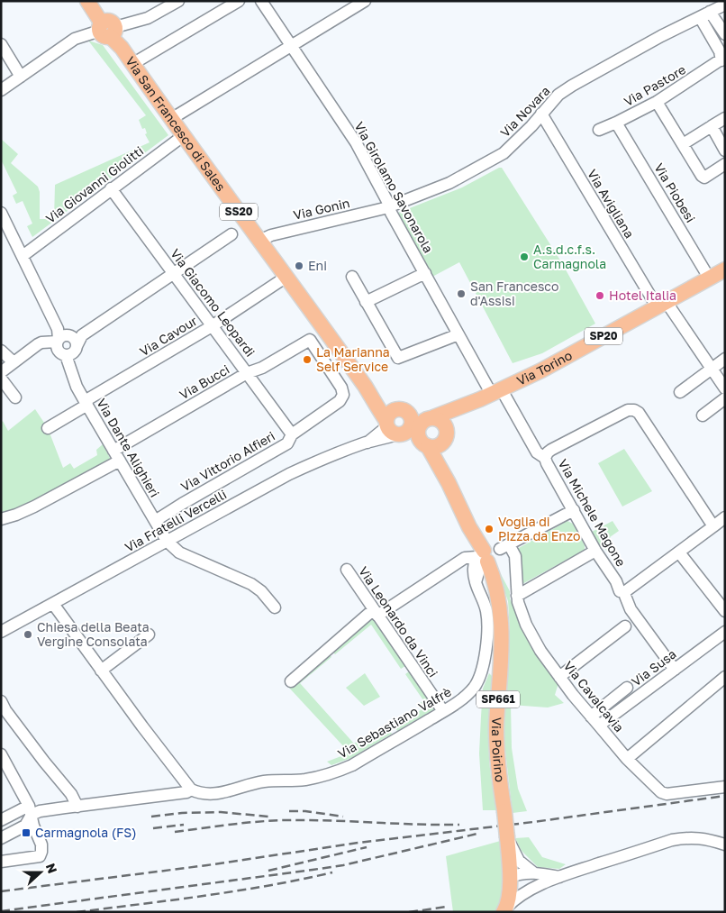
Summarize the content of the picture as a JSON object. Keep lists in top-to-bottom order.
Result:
{
  "streets": {
    "main road": [
      "Via San Francesco di Sales",
      "SS20",
      "SP20",
      "Via Torino",
      "SP661",
      "Via Poirino"
    ],
    "street": [
      "Via Pastore",
      "Via Novara",
      "Via Giovanni Giolitti",
      "Via Girolamo Savonarola",
      "Via Piobesi",
      "Via Avigliana",
      "Via Gonin",
      "Via Giacomo Leopardi",
      "Via Cavour",
      "Via Bucci",
      "Via Dante Alighieri",
      "Via Vittorio Alfieri",
      "Via Michele Magone",
      "Via Fratelli Vercelli",
      "Via Leonardo da Vinci",
      "Via Susa",
      "Via Cavalcavia",
      "Via Sebastiano Valfrè"
    ]
  },
  "crossings": [
    ["Via Pastore", "Via Novara"],
    ["Via Pastore", "Via Piobesi"],
    ["Via Novara", "Via Girolamo Savonarola"],
    ["Via Novara", "Via Avigliana"],
    ["Via Novara", "Via Gonin"],
    ["Via San Francesco di Sales", "Via Giovanni Giolitti"],
    ["Via San Francesco di Sales", "Via Gonin"],
    ["Via San Francesco di Sales", "Via Cavour"],
    ["Via San Francesco di Sales", "Via Torino"],
    ["Via San Francesco di Sales", "Via Fratelli Vercelli"],
    ["Via San Francesco di Sales", "Via Poirino"],
    ["Via Giovanni Giolitti", "Via Giacomo Leopardi"],
    ["Via Girolamo Savonarola", "Via Gonin"],
    ["Via Girolamo Savonarola", "Via Torino"],
    ["Via Girolamo Savonarola", "Via Michele Magone"],
    ["Via Piobesi", "Via Torino"],
    ["Via Avigliana", "Via Torino"],
    ["Via Giacomo Leopardi", "Via Cavour"],
    ["Via Giacomo Leopardi", "Via Bucci"],
    ["Via Giacomo Leopardi", "Via Vittorio Alfieri"],
    ["Via Cavour", "Via Dante Alighieri"],
    ["Via Torino", "Via Michele Magone"],
    ["Via Torino", "Via Fratelli Vercelli"],
    ["Via Torino", "Via Poirino"],
    ["Via Bucci", "Via Dante Alighieri"],
    ["Via Bucci", "Via Vittorio Alfieri"],
    ["Via Dante Alighieri", "Via Vittorio Alfieri"],
    ["Via Dante Alighieri", "Via Fratelli Vercelli"],
    ["Via Michele Magone", "Via Susa"],
    ["Via Fratelli Vercelli", "Via Poirino"],
    ["Via Leonardo da Vinci", "Via Sebastiano Valfrè"],
    ["Via Susa", "Via Cavalcavia"],
    ["Via Cavalcavia", "Via Sebastiano Valfrè"],
    ["Via Cavalcavia", "Via Poirino"],
    ["Via Sebastiano Valfrè", "Via Poirino"]
  ],
  "places": {
    "other": [
      "A.s.d.c.f.s. Carmagnola",
      "Eni",
      "San Francesco d'Assisi",
      "Hotel Italia",
      "La Marianna Self Service",
      "Voglia di Pizza da Enzo",
      "Chiesa della Beata Vergine Consolata"
    ],
    "transit": ["Carmagnola (FS)"]
  },
  "north": "right"
}
